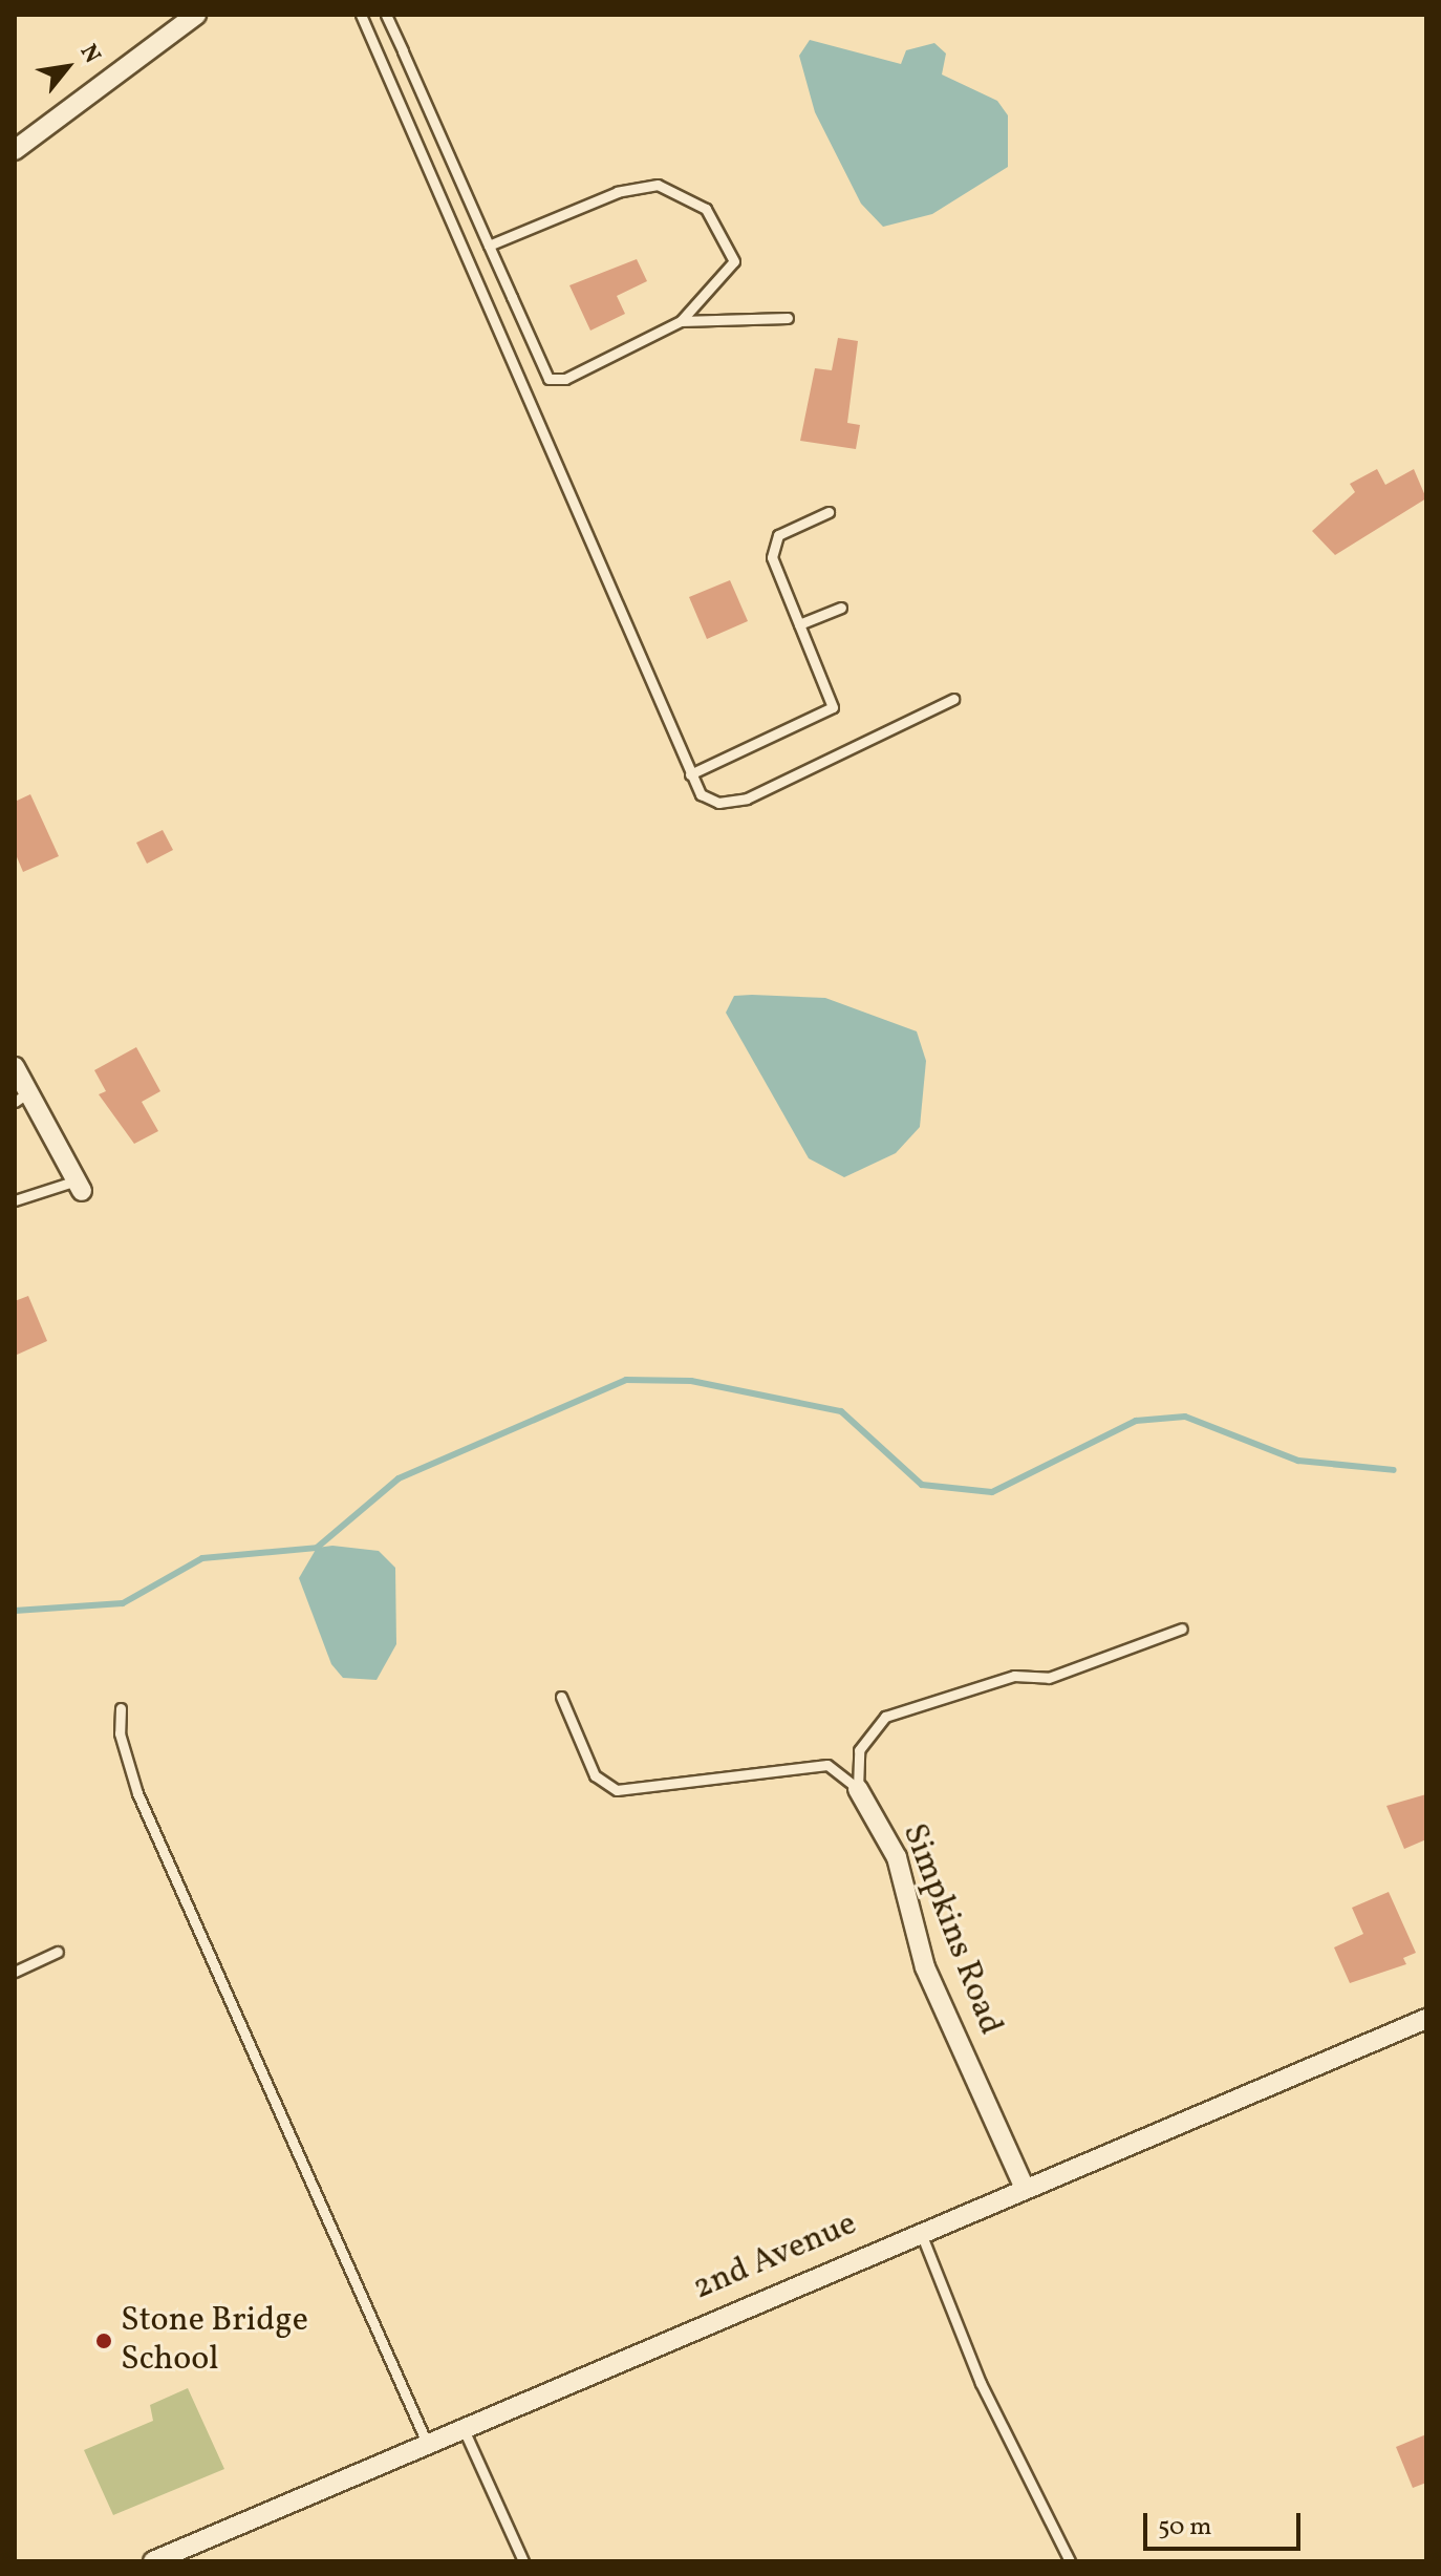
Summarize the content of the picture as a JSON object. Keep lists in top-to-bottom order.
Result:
{
  "streets": {
    "street": ["Simpkins Road", "2nd Avenue"]
  },
  "crossings": [
    ["Simpkins Road", "2nd Avenue"]
  ],
  "places": ["Stone Bridge School"],
  "scale_bar": "50 m",
  "north": "top right"
}
